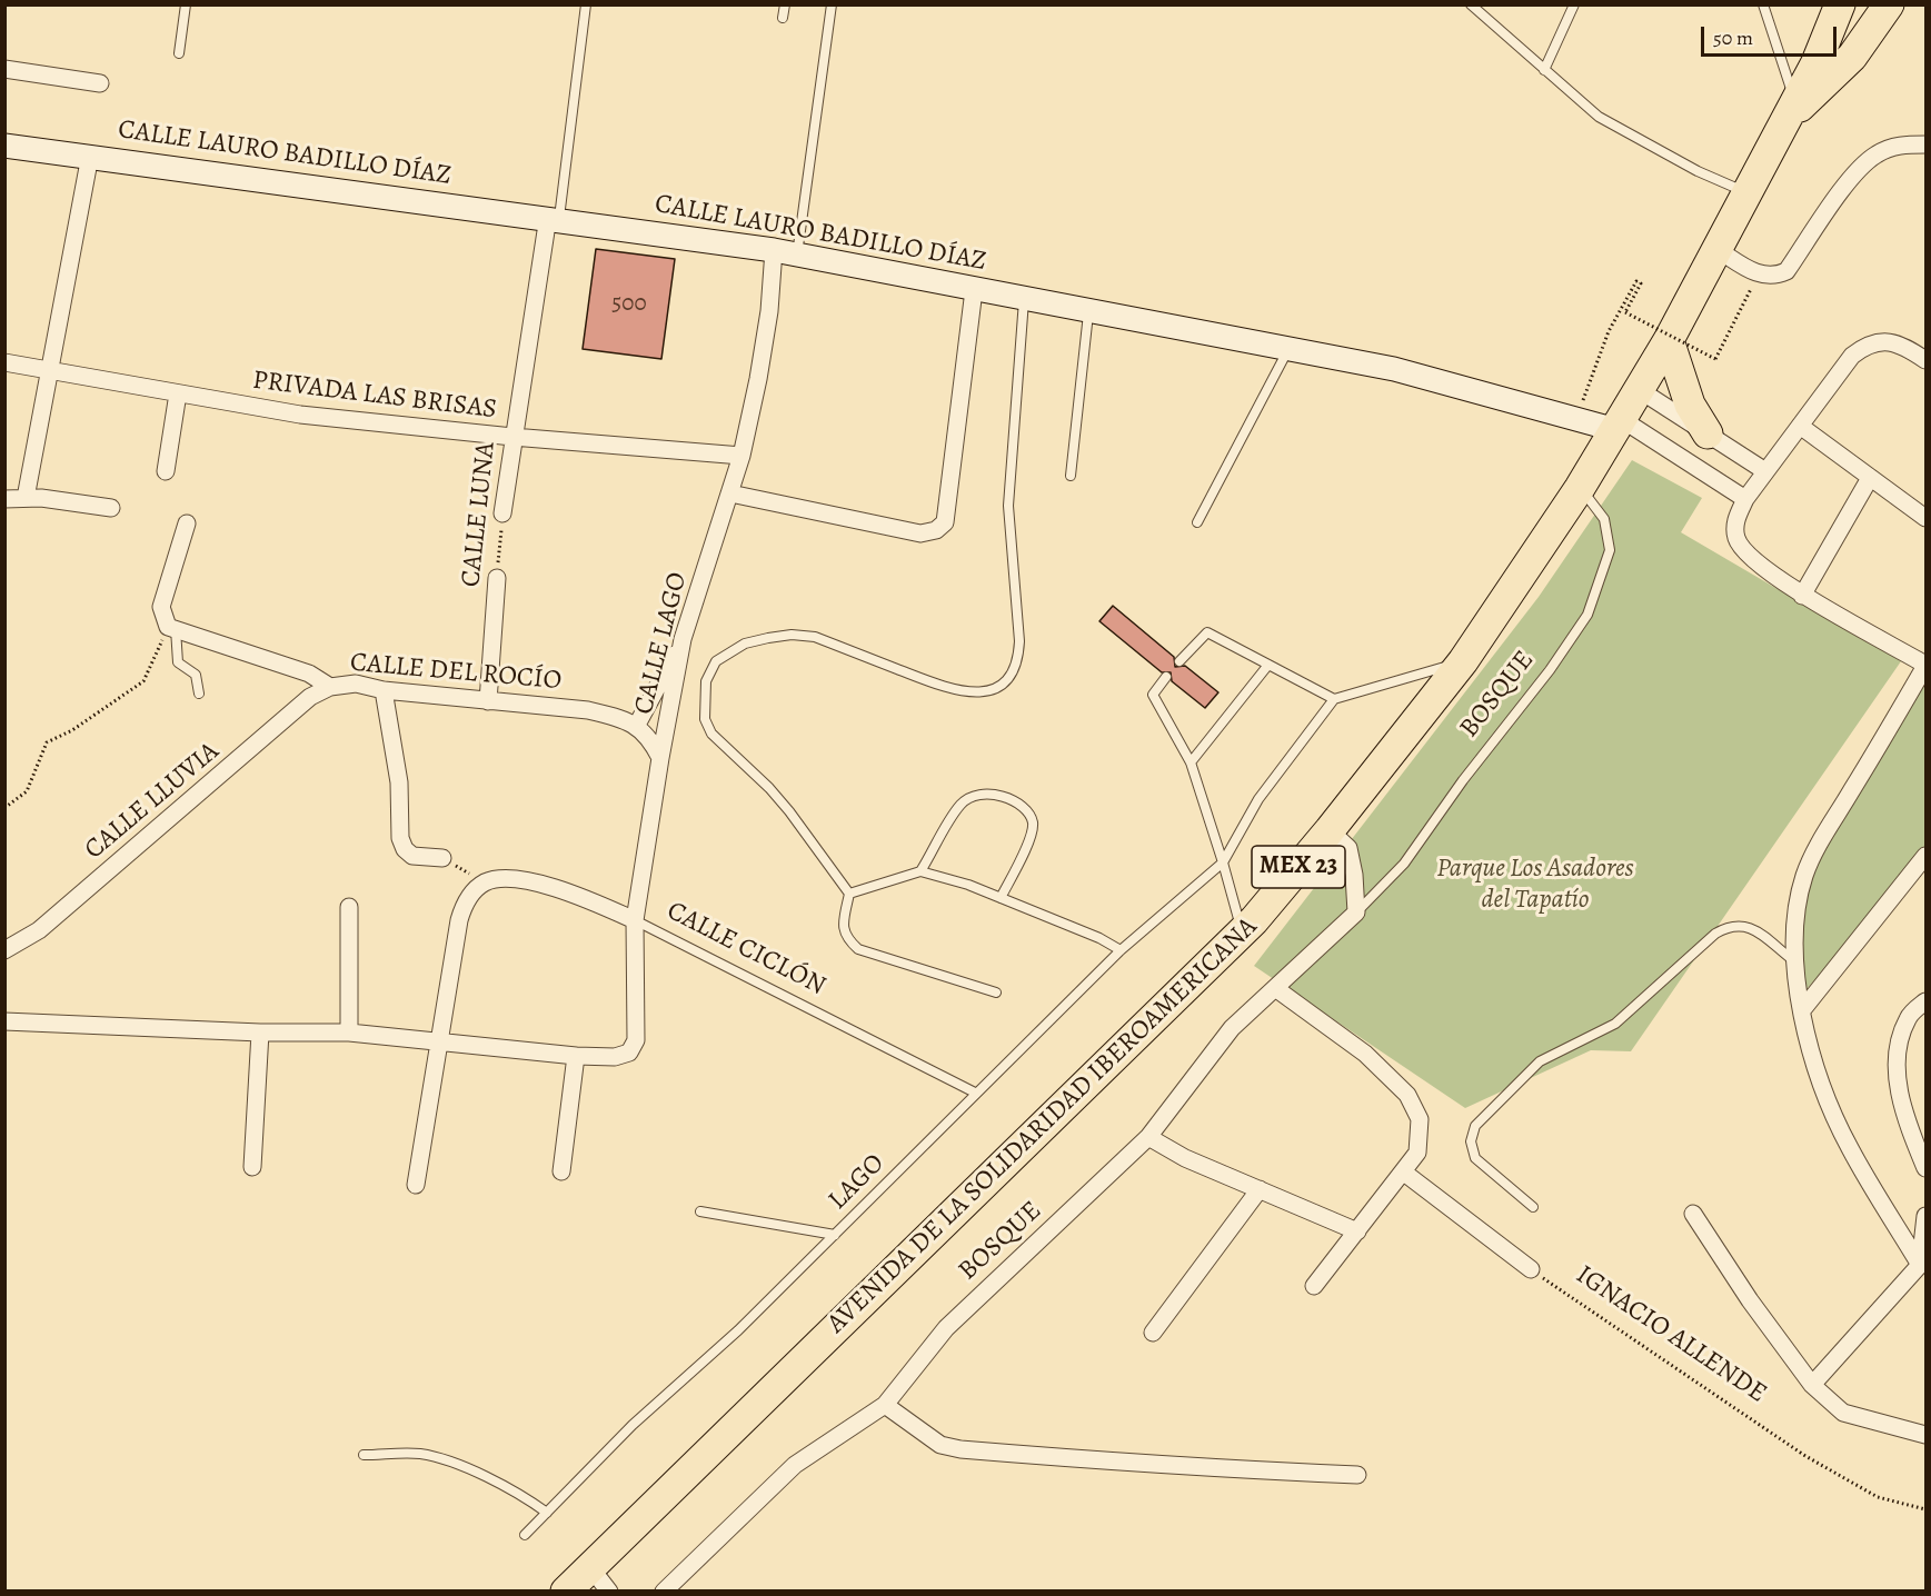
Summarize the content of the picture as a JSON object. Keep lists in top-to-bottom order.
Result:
{
  "streets": {
    "highway": ["MEX 23", "AVENIDA DE LA SOLIDARIDAD IBEROAMERICANA"],
    "street": [
      "CALLE LAURO BADILLO DÍAZ",
      "PRIVADA LAS BRISAS",
      "CALLE LUNA",
      "CALLE LAGO",
      "CALLE DEL ROCÍO",
      "BOSQUE",
      "CALLE LLUVIA",
      "CALLE CICLÓN"
    ],
    "lane": ["LAGO"],
    "path": ["IGNACIO ALLENDE"]
  },
  "crossings": [
    ["CALLE LAURO BADILLO DÍAZ", "CALLE LUNA"],
    ["CALLE LAURO BADILLO DÍAZ", "CALLE LAGO"],
    ["CALLE LAURO BADILLO DÍAZ", "AVENIDA DE LA SOLIDARIDAD IBEROAMERICANA"],
    ["PRIVADA LAS BRISAS", "CALLE LUNA"],
    ["PRIVADA LAS BRISAS", "CALLE LAGO"],
    ["CALLE LUNA", "CALLE DEL ROCÍO"],
    ["CALLE LAGO", "CALLE CICLÓN"],
    ["CALLE DEL ROCÍO", "CALLE LLUVIA"],
    ["BOSQUE", "AVENIDA DE LA SOLIDARIDAD IBEROAMERICANA"],
    ["CALLE CICLÓN", "LAGO"]
  ],
  "parks": ["Parque Los Asadores del Tapatío"],
  "house_numbers": ["500"],
  "scale_bar": "50 m"
}
